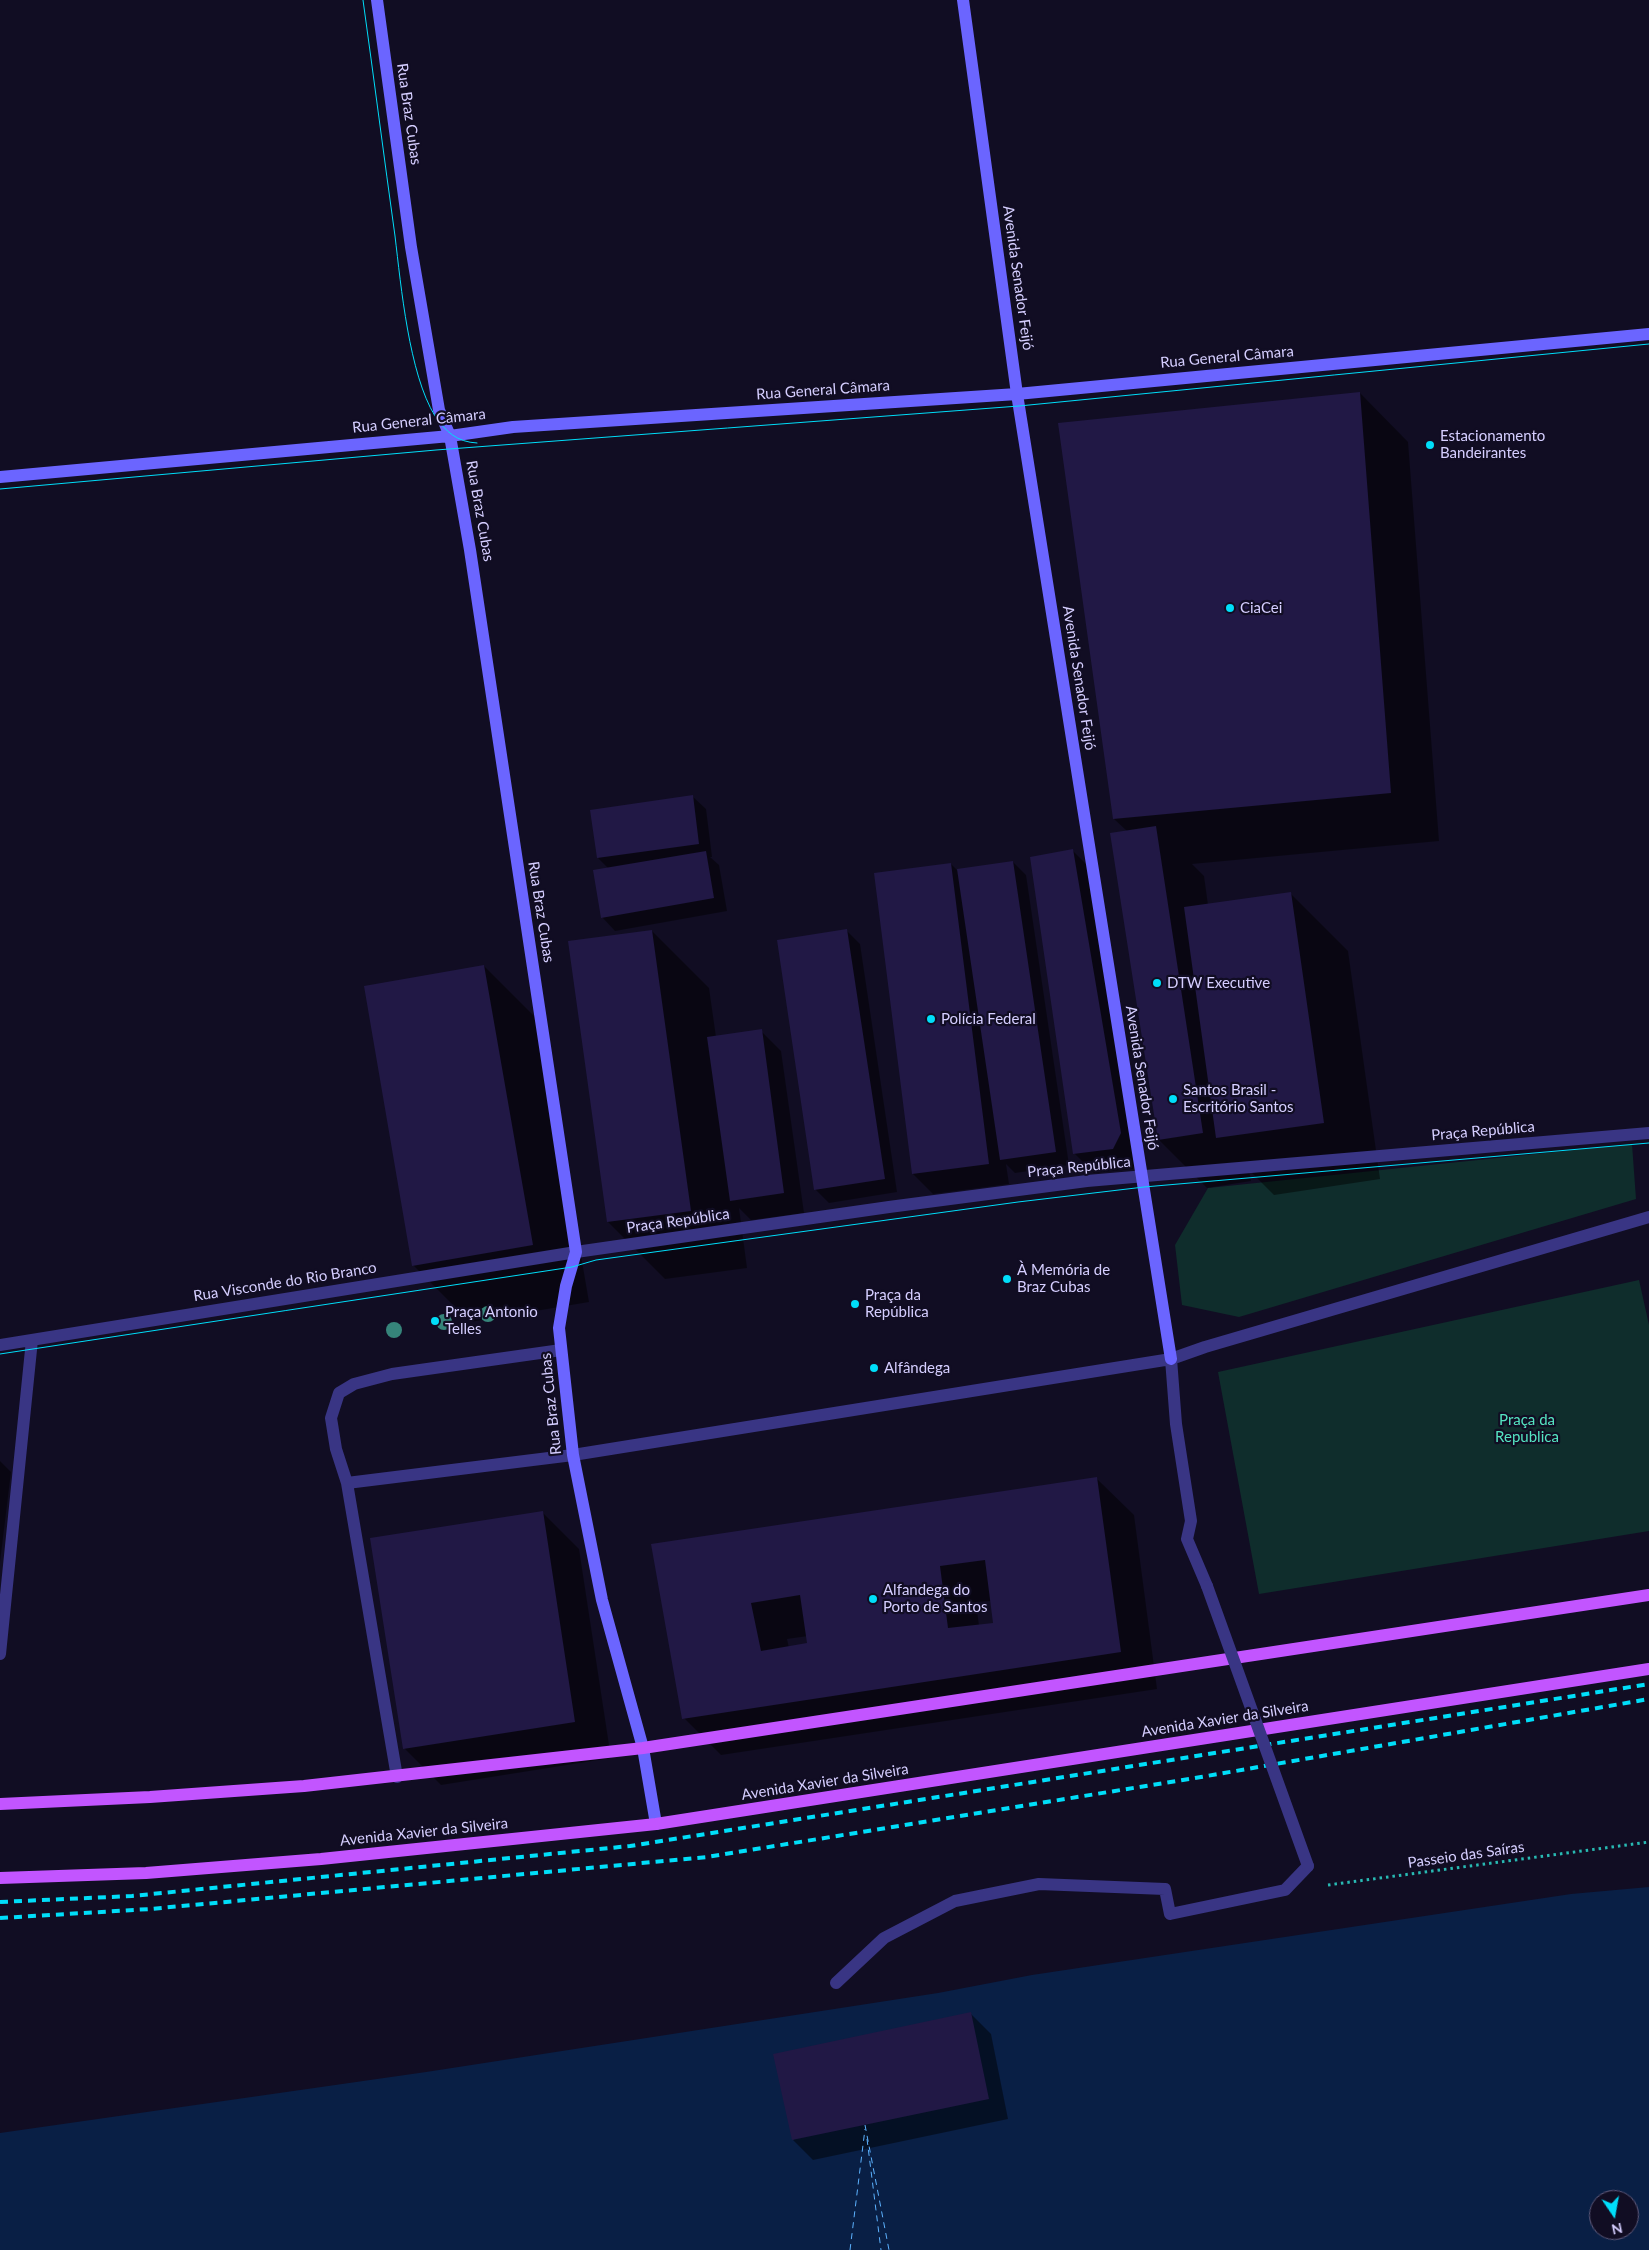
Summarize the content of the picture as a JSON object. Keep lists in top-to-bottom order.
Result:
{
  "streets": {
    "main road": ["Avenida Xavier da Silveira"],
    "street": [
      "Rua Braz Cubas",
      "Avenida Senador Feijó",
      "Rua General Câmara",
      "Praça República",
      "Rua Visconde do Rio Branco"
    ],
    "path": ["Passeio das Saíras"]
  },
  "crossings": [
    ["Rua Braz Cubas", "Rua General Câmara"],
    ["Rua Braz Cubas", "Praça República"],
    ["Rua Braz Cubas", "Rua Visconde do Rio Branco"],
    ["Rua Braz Cubas", "Avenida Xavier da Silveira"],
    ["Avenida Senador Feijó", "Rua General Câmara"],
    ["Avenida Senador Feijó", "Praça República"],
    ["Praça República", "Rua Visconde do Rio Branco"]
  ],
  "parks": ["Praça da Republica"],
  "places": [
    "Estacionamento Bandeirantes",
    "CiaCei",
    "DTW Executive",
    "Polícia Federal",
    "Santos Brasil - Escritório Santos",
    "À Memória de Braz Cubas",
    "Praça da República",
    "Praça Antonio Telles",
    "Alfândega",
    "Alfandega do Porto de Santos"
  ],
  "north": "bottom"
}
